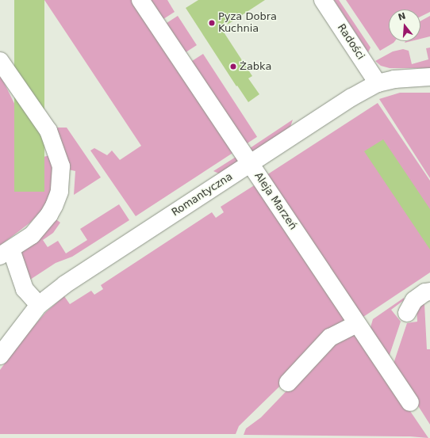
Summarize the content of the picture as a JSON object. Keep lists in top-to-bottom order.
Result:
{
  "streets": {
    "street": ["Radości", "Romantyczna", "Aleja Marzeń"]
  },
  "crossings": [
    ["Radości", "Romantyczna"],
    ["Romantyczna", "Aleja Marzeń"]
  ],
  "places": ["Pyza Dobra Kuchnia", "Żabka"],
  "north": "top"
}
